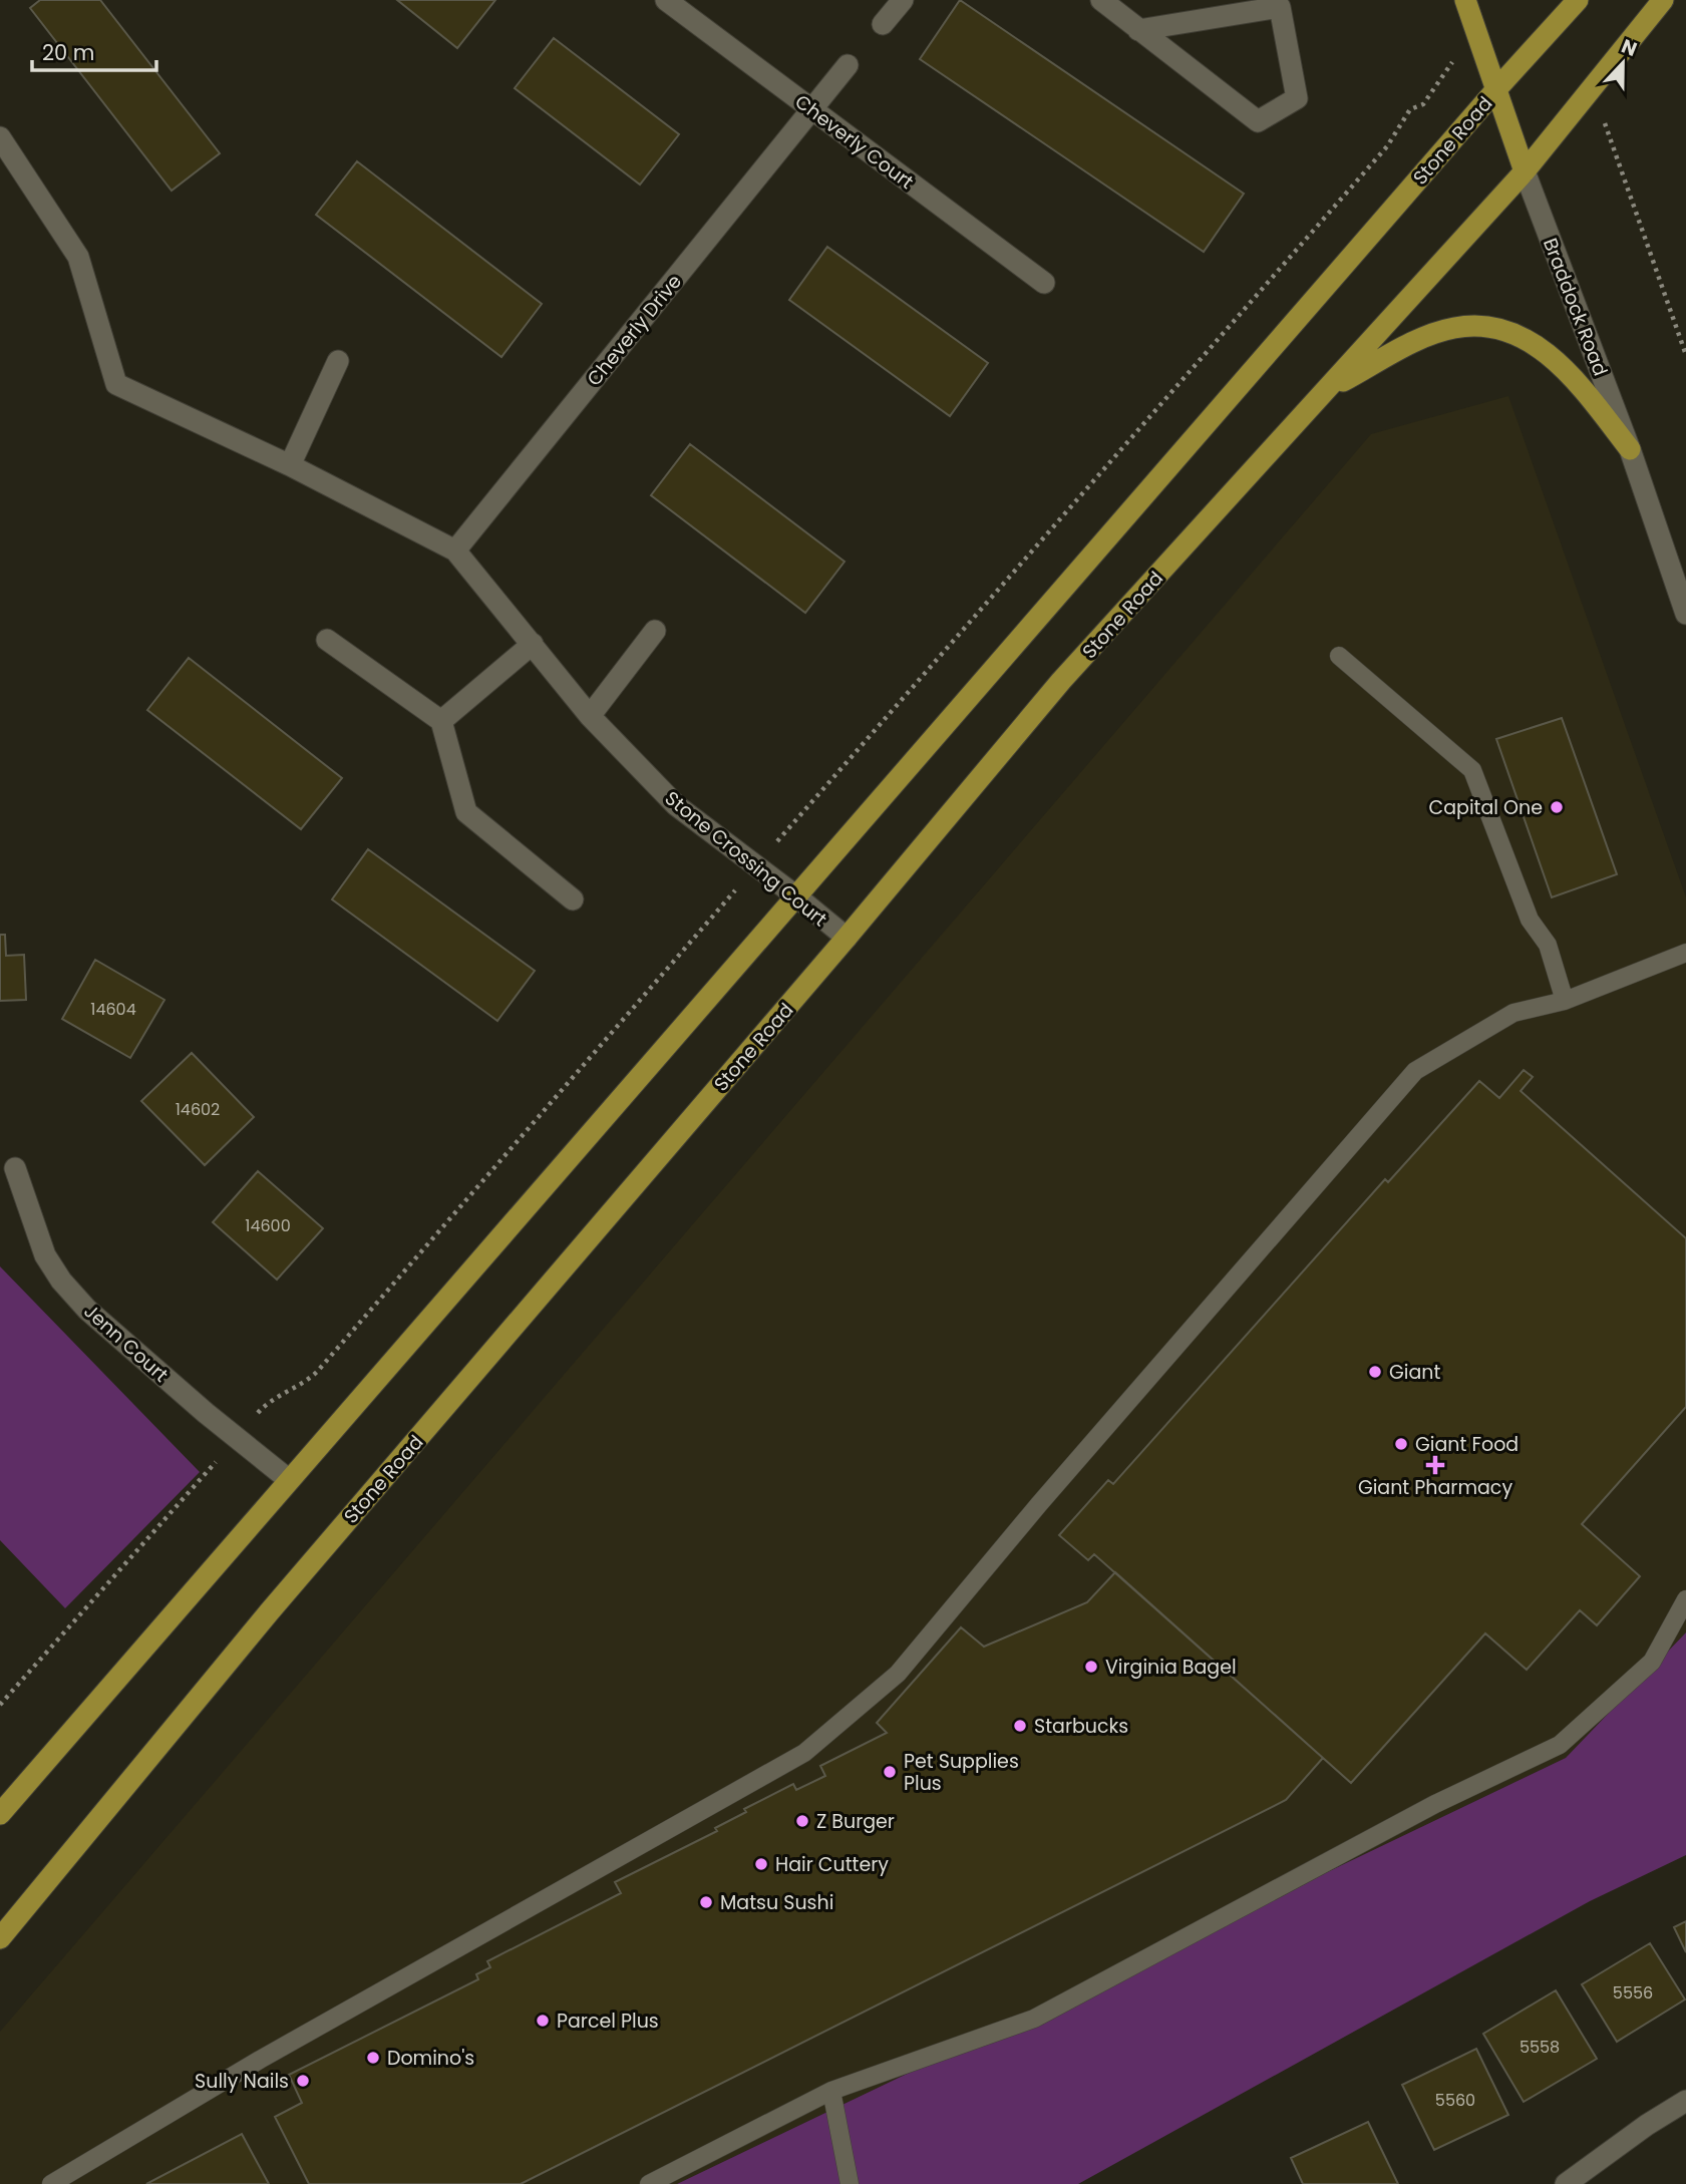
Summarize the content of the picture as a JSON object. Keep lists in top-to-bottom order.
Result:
{
  "streets": {
    "main road": ["Stone Road", "Braddock Road"],
    "street": [
      "Cheverly Court",
      "Cheverly Drive",
      "Stone Crossing Court",
      "Jenn Court"
    ]
  },
  "crossings": [
    ["Stone Road", "Braddock Road"],
    ["Stone Road", "Stone Crossing Court"],
    ["Stone Road", "Jenn Court"],
    ["Cheverly Court", "Cheverly Drive"],
    ["Cheverly Drive", "Stone Crossing Court"]
  ],
  "places": {
    "other": [
      "Capital One",
      "Giant",
      "Giant Food",
      "Virginia Bagel",
      "Starbucks",
      "Pet Supplies Plus",
      "Z Burger",
      "Hair Cuttery",
      "Matsu Sushi",
      "Parcel Plus",
      "Domino's",
      "Sully Nails"
    ],
    "health": ["Giant Pharmacy"]
  },
  "house_numbers": [
    "14604",
    "14602",
    "14600",
    "5556",
    "5558",
    "5560"
  ],
  "scale_bar": "20 m",
  "north": "top"
}
